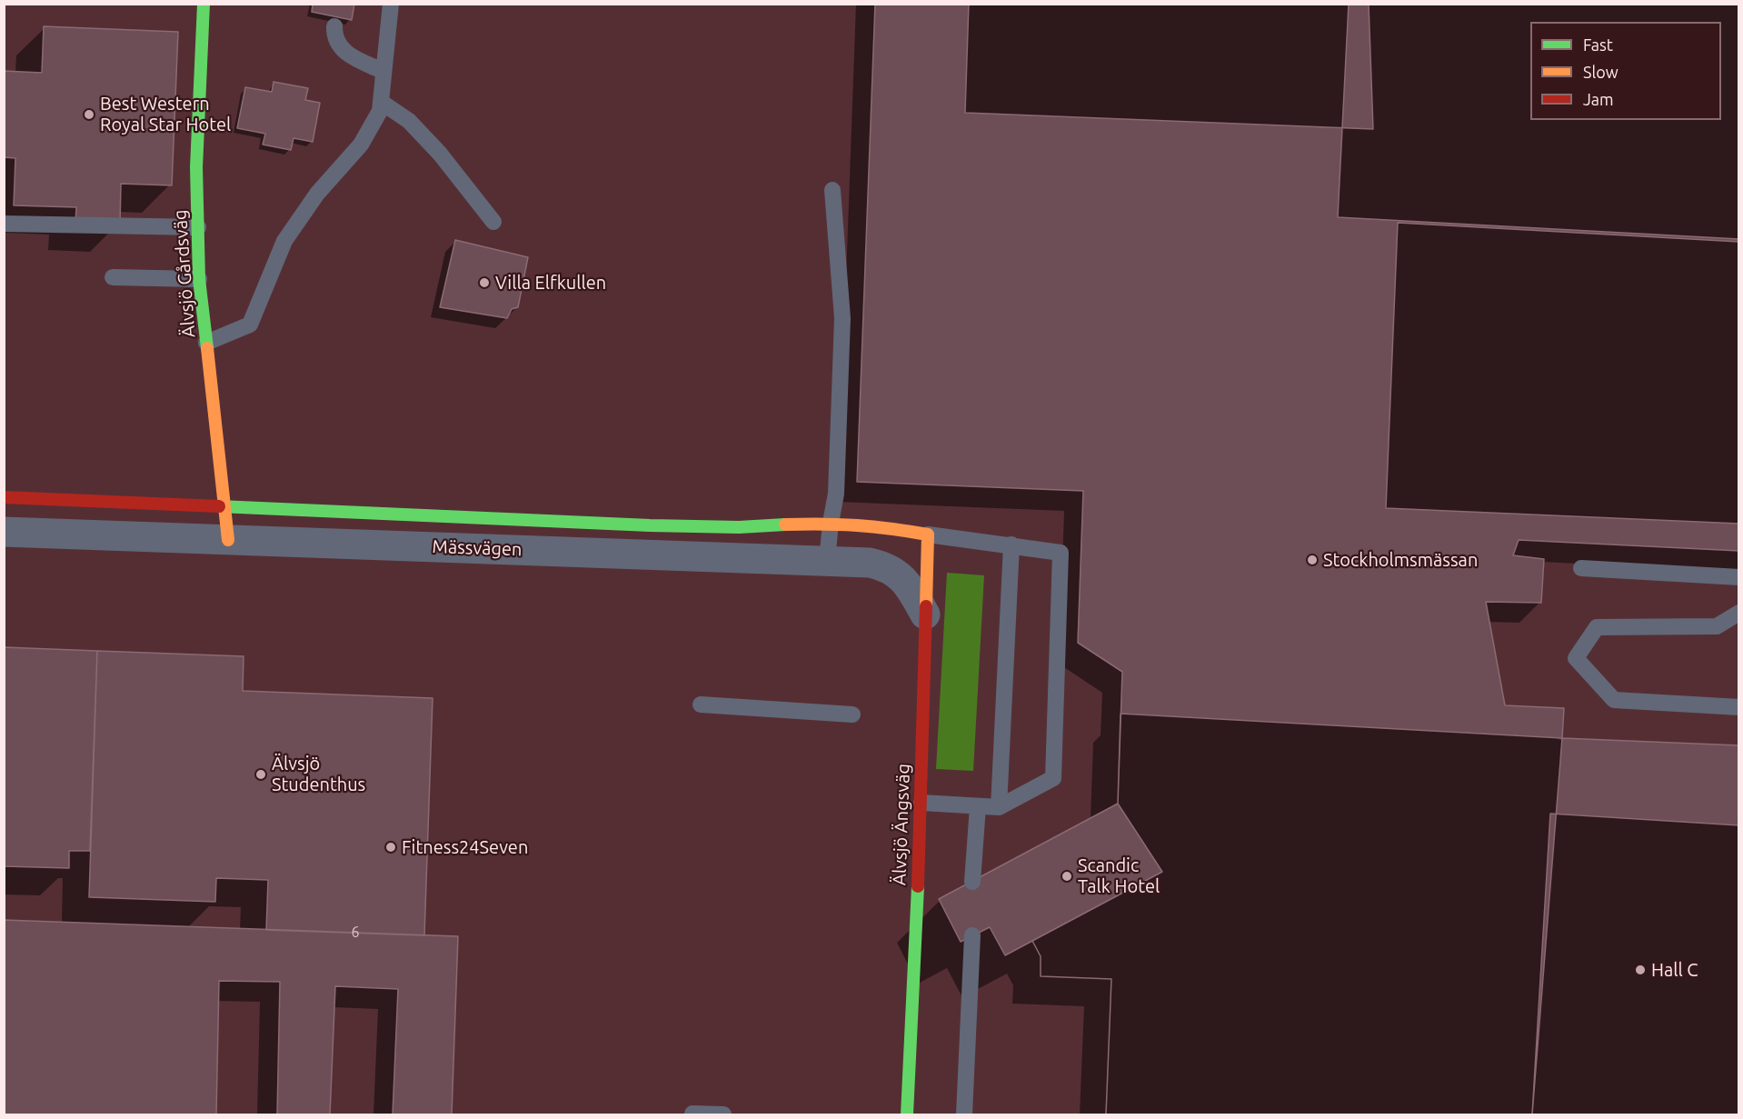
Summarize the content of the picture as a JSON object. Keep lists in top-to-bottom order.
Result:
{
  "streets": {
    "street": ["Älvsjö Gårdsväg", "Mässvägen", "Älvsjö Ängsväg"]
  },
  "crossings": [
    ["Älvsjö Gårdsväg", "Mässvägen"],
    ["Mässvägen", "Älvsjö Ängsväg"]
  ],
  "places": [
    "Best Western Royal Star Hotel",
    "Villa Elfkullen",
    "Stockholmsmässan",
    "Älvsjö Studenthus",
    "Fitness24Seven",
    "Scandic Talk Hotel",
    "Hall C"
  ],
  "house_numbers": ["6"],
  "legend": ["Fast", "Slow", "Jam"]
}
